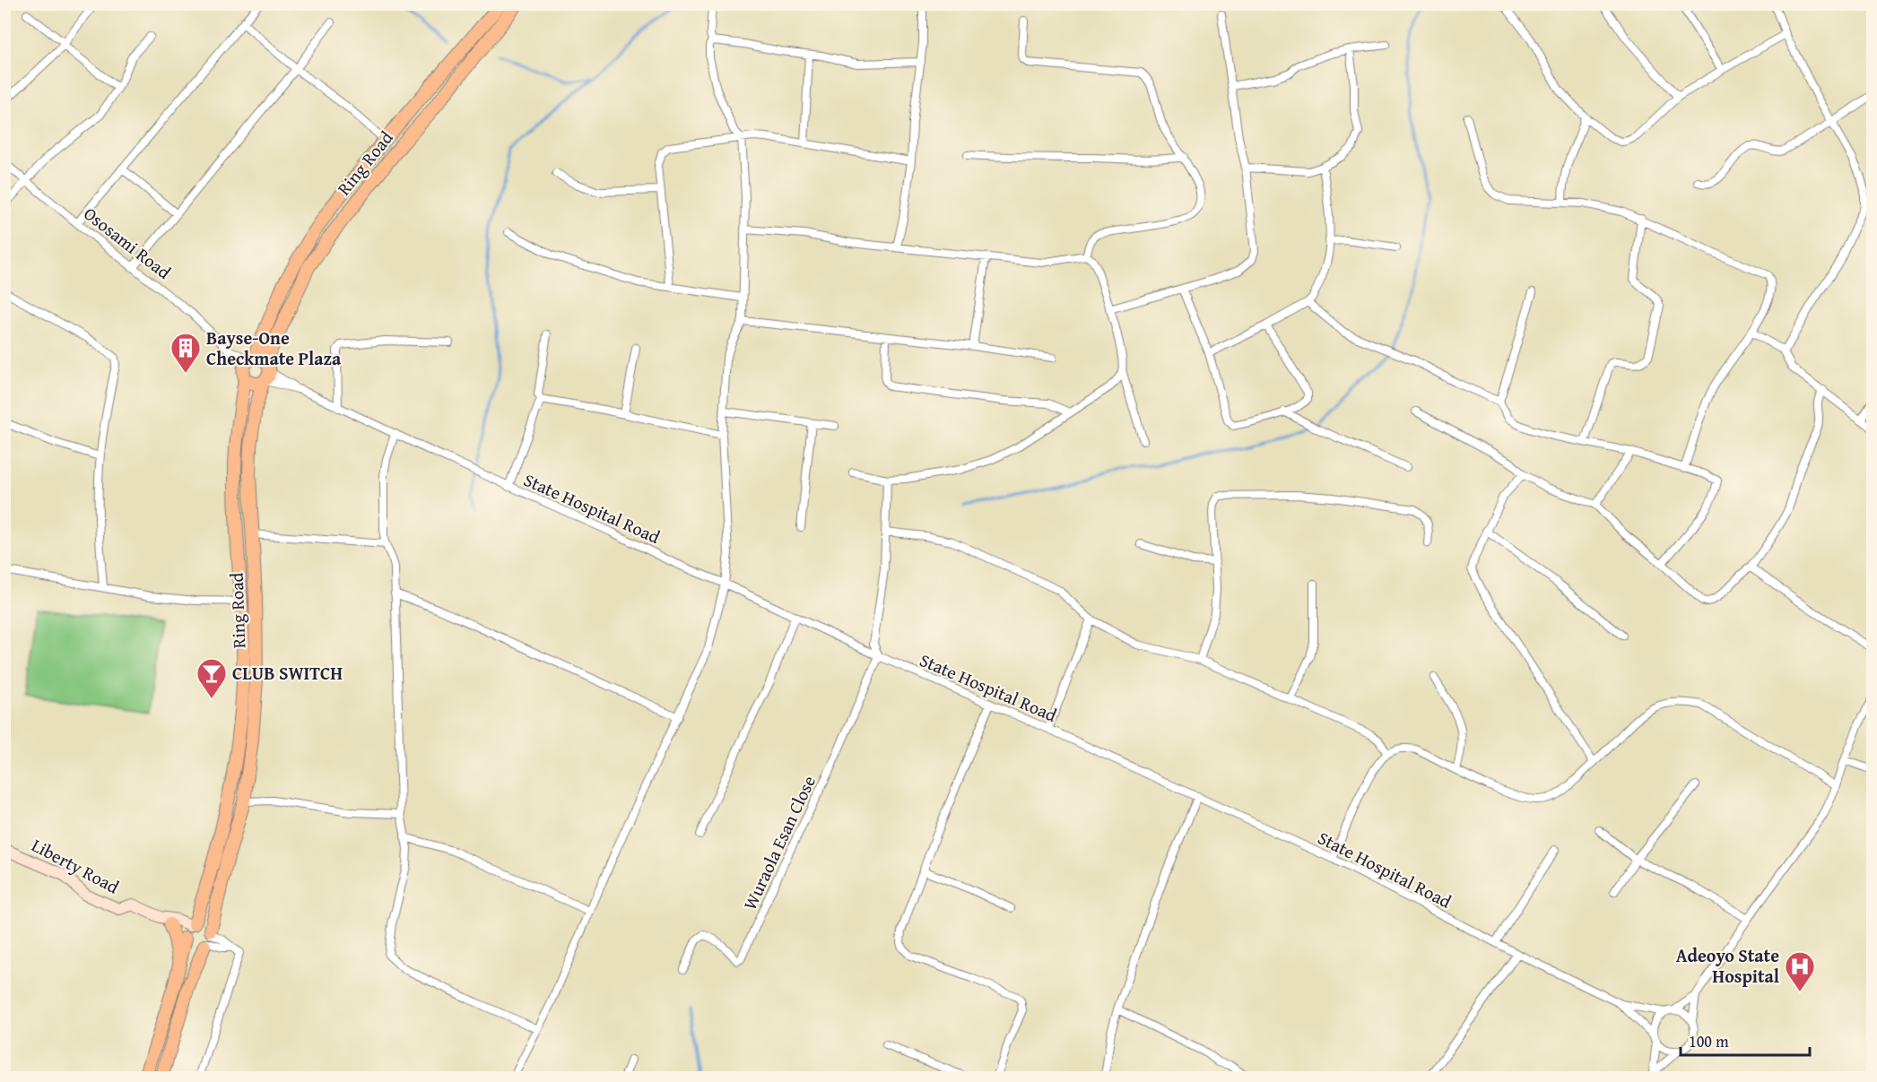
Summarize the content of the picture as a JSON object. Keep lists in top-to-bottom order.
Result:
{
  "streets": {
    "main road": ["Ring Road"],
    "street": [
      "Ososami Road",
      "State Hospital Road",
      "Wuraola Esan Close",
      "Liberty Road"
    ]
  },
  "crossings": [
    ["Ring Road", "Ososami Road"],
    ["Ring Road", "State Hospital Road"],
    ["Ring Road", "Liberty Road"],
    ["Ososami Road", "State Hospital Road"],
    ["State Hospital Road", "Wuraola Esan Close"]
  ],
  "places": {
    "building": ["Bayse-One Checkmate Plaza"],
    "bar": ["CLUB SWITCH"],
    "hospital": ["Adeoyo State Hospital"]
  },
  "scale_bar": "100 m"
}
